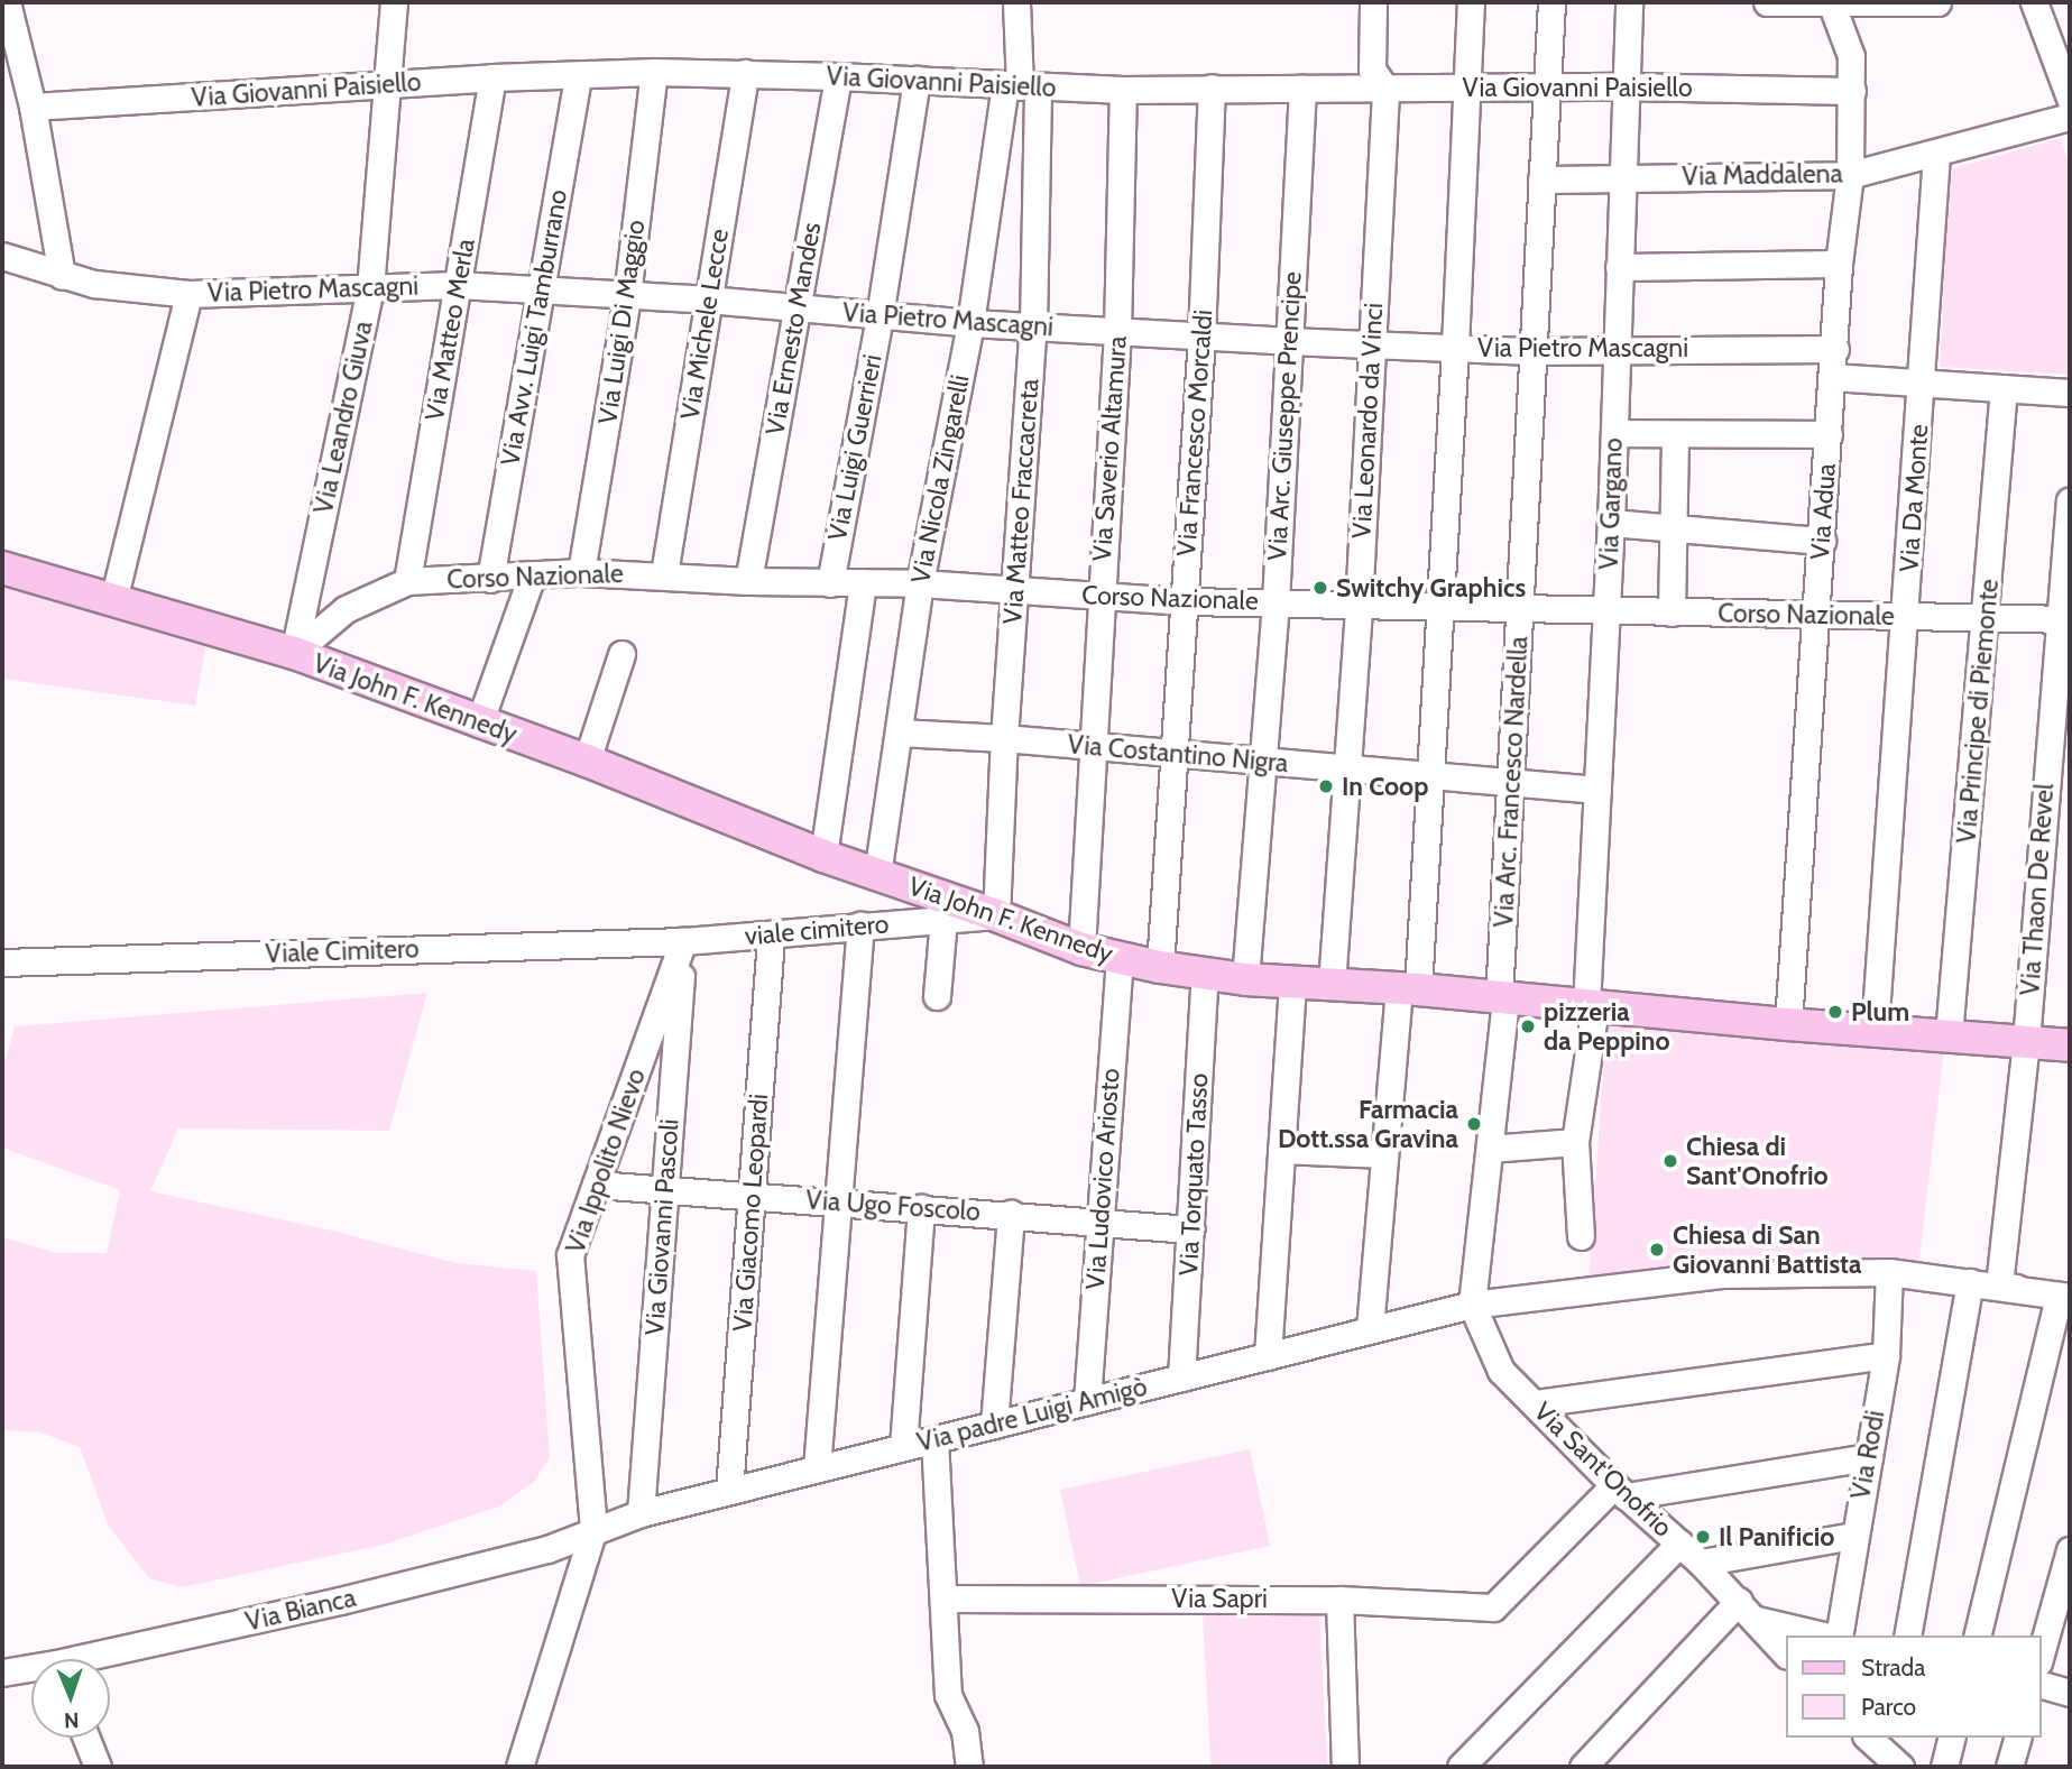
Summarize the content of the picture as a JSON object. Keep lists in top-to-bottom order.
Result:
{
  "streets": {
    "main road": ["Via John F. Kennedy"],
    "street": [
      "Via Giovanni Paisiello",
      "Via Maddalena",
      "Via Pietro Mascagni",
      "Via Luigi Di Maggio",
      "Via Michele Lecce",
      "Via Avv. Luigi Tamburrano",
      "Via Ernesto Mandes",
      "Via Matteo Merla",
      "Via Arc. Giuseppe Prencipe",
      "Via Leandro Giuva",
      "Via Leonardo da Vinci",
      "Via Francesco Morcaldi",
      "Via Luigi Guerrieri",
      "Via Saverio Altamura",
      "Via Nicola Zingarelli",
      "Via Da Monte",
      "Via Matteo Fraccacreta",
      "Via Gargano",
      "Via Adua",
      "Corso Nazionale",
      "Via Principe di Piemonte",
      "Via Costantino Nigra",
      "Via Arc. Francesco Nardella",
      "Via Thaon De Revel",
      "viale cimitero",
      "Viale Cimitero",
      "Via Ippolito Nievo",
      "Via Torquato Tasso",
      "Via Ludovico Ariosto",
      "Via Ugo Foscolo",
      "Via Giacomo Leopardi",
      "Via Giovanni Pascoli",
      "Via padre Luigi Amigò",
      "Via Rodi",
      "Via Sant'Onofrio",
      "Via Sapri",
      "Via Bianca"
    ]
  },
  "crossings": [
    ["Via Giovanni Paisiello", "Via Luigi Di Maggio"],
    ["Via Giovanni Paisiello", "Via Michele Lecce"],
    ["Via Giovanni Paisiello", "Via Avv. Luigi Tamburrano"],
    ["Via Giovanni Paisiello", "Via Ernesto Mandes"],
    ["Via Giovanni Paisiello", "Via Matteo Merla"],
    ["Via Giovanni Paisiello", "Via Arc. Giuseppe Prencipe"],
    ["Via Giovanni Paisiello", "Via Leandro Giuva"],
    ["Via Giovanni Paisiello", "Via Leonardo da Vinci"],
    ["Via Giovanni Paisiello", "Via Francesco Morcaldi"],
    ["Via Giovanni Paisiello", "Via Luigi Guerrieri"],
    ["Via Giovanni Paisiello", "Via Saverio Altamura"],
    ["Via Giovanni Paisiello", "Via Nicola Zingarelli"],
    ["Via Giovanni Paisiello", "Via Matteo Fraccacreta"],
    ["Via Giovanni Paisiello", "Via Gargano"],
    ["Via Giovanni Paisiello", "Via Adua"],
    ["Via Giovanni Paisiello", "Via Arc. Francesco Nardella"],
    ["Via Maddalena", "Via Da Monte"],
    ["Via Maddalena", "Via Gargano"],
    ["Via Maddalena", "Via Adua"],
    ["Via Maddalena", "Via Arc. Francesco Nardella"],
    ["Via Pietro Mascagni", "Via Luigi Di Maggio"],
    ["Via Pietro Mascagni", "Via Michele Lecce"],
    ["Via Pietro Mascagni", "Via Avv. Luigi Tamburrano"],
    ["Via Pietro Mascagni", "Via Ernesto Mandes"],
    ["Via Pietro Mascagni", "Via Matteo Merla"],
    ["Via Pietro Mascagni", "Via Arc. Giuseppe Prencipe"],
    ["Via Pietro Mascagni", "Via Leandro Giuva"],
    ["Via Pietro Mascagni", "Via Leonardo da Vinci"],
    ["Via Pietro Mascagni", "Via Francesco Morcaldi"],
    ["Via Pietro Mascagni", "Via Luigi Guerrieri"],
    ["Via Pietro Mascagni", "Via Saverio Altamura"],
    ["Via Pietro Mascagni", "Via Nicola Zingarelli"],
    ["Via Pietro Mascagni", "Via Matteo Fraccacreta"],
    ["Via Pietro Mascagni", "Via Gargano"],
    ["Via Pietro Mascagni", "Via Adua"],
    ["Via Pietro Mascagni", "Via Arc. Francesco Nardella"],
    ["Via Luigi Di Maggio", "Corso Nazionale"],
    ["Via Michele Lecce", "Corso Nazionale"],
    ["Via Avv. Luigi Tamburrano", "Corso Nazionale"],
    ["Via Ernesto Mandes", "Corso Nazionale"],
    ["Via Matteo Merla", "Corso Nazionale"],
    ["Via Arc. Giuseppe Prencipe", "Corso Nazionale"],
    ["Via Arc. Giuseppe Prencipe", "Via John F. Kennedy"],
    ["Via Arc. Giuseppe Prencipe", "Via Costantino Nigra"],
    ["Via Leandro Giuva", "Corso Nazionale"],
    ["Via Leandro Giuva", "Via John F. Kennedy"],
    ["Via Leonardo da Vinci", "Corso Nazionale"],
    ["Via Leonardo da Vinci", "Via John F. Kennedy"],
    ["Via Leonardo da Vinci", "Via Costantino Nigra"],
    ["Via Francesco Morcaldi", "Corso Nazionale"],
    ["Via Francesco Morcaldi", "Via John F. Kennedy"],
    ["Via Francesco Morcaldi", "Via Costantino Nigra"],
    ["Via Luigi Guerrieri", "Corso Nazionale"],
    ["Via Saverio Altamura", "Corso Nazionale"],
    ["Via Saverio Altamura", "Via John F. Kennedy"],
    ["Via Saverio Altamura", "Via Costantino Nigra"],
    ["Via Nicola Zingarelli", "Via Matteo Fraccacreta"],
    ["Via Nicola Zingarelli", "Corso Nazionale"],
    ["Via Nicola Zingarelli", "Via John F. Kennedy"],
    ["Via Nicola Zingarelli", "Via Costantino Nigra"],
    ["Via Da Monte", "Corso Nazionale"],
    ["Via Da Monte", "Via John F. Kennedy"],
    ["Via Matteo Fraccacreta", "Corso Nazionale"],
    ["Via Matteo Fraccacreta", "Via John F. Kennedy"],
    ["Via Matteo Fraccacreta", "Via Costantino Nigra"],
    ["Via Matteo Fraccacreta", "viale cimitero"],
    ["Via Gargano", "Corso Nazionale"],
    ["Via Gargano", "Via John F. Kennedy"],
    ["Via Gargano", "Via Costantino Nigra"],
    ["Via Adua", "Corso Nazionale"],
    ["Via Adua", "Via John F. Kennedy"],
    ["Corso Nazionale", "Via John F. Kennedy"],
    ["Corso Nazionale", "Via Principe di Piemonte"],
    ["Corso Nazionale", "Via Arc. Francesco Nardella"],
    ["Corso Nazionale", "Via Thaon De Revel"],
    ["Via John F. Kennedy", "Via Principe di Piemonte"],
    ["Via John F. Kennedy", "Via Arc. Francesco Nardella"],
    ["Via John F. Kennedy", "Via Thaon De Revel"],
    ["Via John F. Kennedy", "viale cimitero"],
    ["Via John F. Kennedy", "Via Torquato Tasso"],
    ["Via John F. Kennedy", "Via Ludovico Ariosto"],
    ["Via Costantino Nigra", "Via Arc. Francesco Nardella"],
    ["Via Arc. Francesco Nardella", "Via padre Luigi Amigò"],
    ["Via Arc. Francesco Nardella", "Via Sant'Onofrio"],
    ["Via Thaon De Revel", "Via padre Luigi Amigò"],
    ["viale cimitero", "Viale Cimitero"],
    ["viale cimitero", "Via Ippolito Nievo"],
    ["viale cimitero", "Via Giacomo Leopardi"],
    ["viale cimitero", "Via Giovanni Pascoli"],
    ["Viale Cimitero", "Via Ippolito Nievo"],
    ["Viale Cimitero", "Via Giovanni Pascoli"],
    ["Via Ippolito Nievo", "Via Ugo Foscolo"],
    ["Via Ippolito Nievo", "Via Giovanni Pascoli"],
    ["Via Ippolito Nievo", "Via padre Luigi Amigò"],
    ["Via Ippolito Nievo", "Via Bianca"],
    ["Via Torquato Tasso", "Via Ugo Foscolo"],
    ["Via Torquato Tasso", "Via padre Luigi Amigò"],
    ["Via Ludovico Ariosto", "Via Ugo Foscolo"],
    ["Via Ludovico Ariosto", "Via padre Luigi Amigò"],
    ["Via Ugo Foscolo", "Via Giacomo Leopardi"],
    ["Via Ugo Foscolo", "Via Giovanni Pascoli"],
    ["Via Giacomo Leopardi", "Via padre Luigi Amigò"],
    ["Via Giovanni Pascoli", "Via padre Luigi Amigò"],
    ["Via padre Luigi Amigò", "Via Rodi"],
    ["Via padre Luigi Amigò", "Via Sant'Onofrio"],
    ["Via padre Luigi Amigò", "Via Bianca"],
    ["Via Sant'Onofrio", "Via Sapri"]
  ],
  "places": [
    "Switchy Graphics",
    "In Coop",
    "Plum",
    "pizzeria da Peppino",
    "Farmacia Dott.ssa Gravina",
    "Chiesa di Sant'Onofrio",
    "Chiesa di San Giovanni Battista",
    "Il Panificio"
  ],
  "legend": ["Strada", "Parco"],
  "north": "bottom"
}
